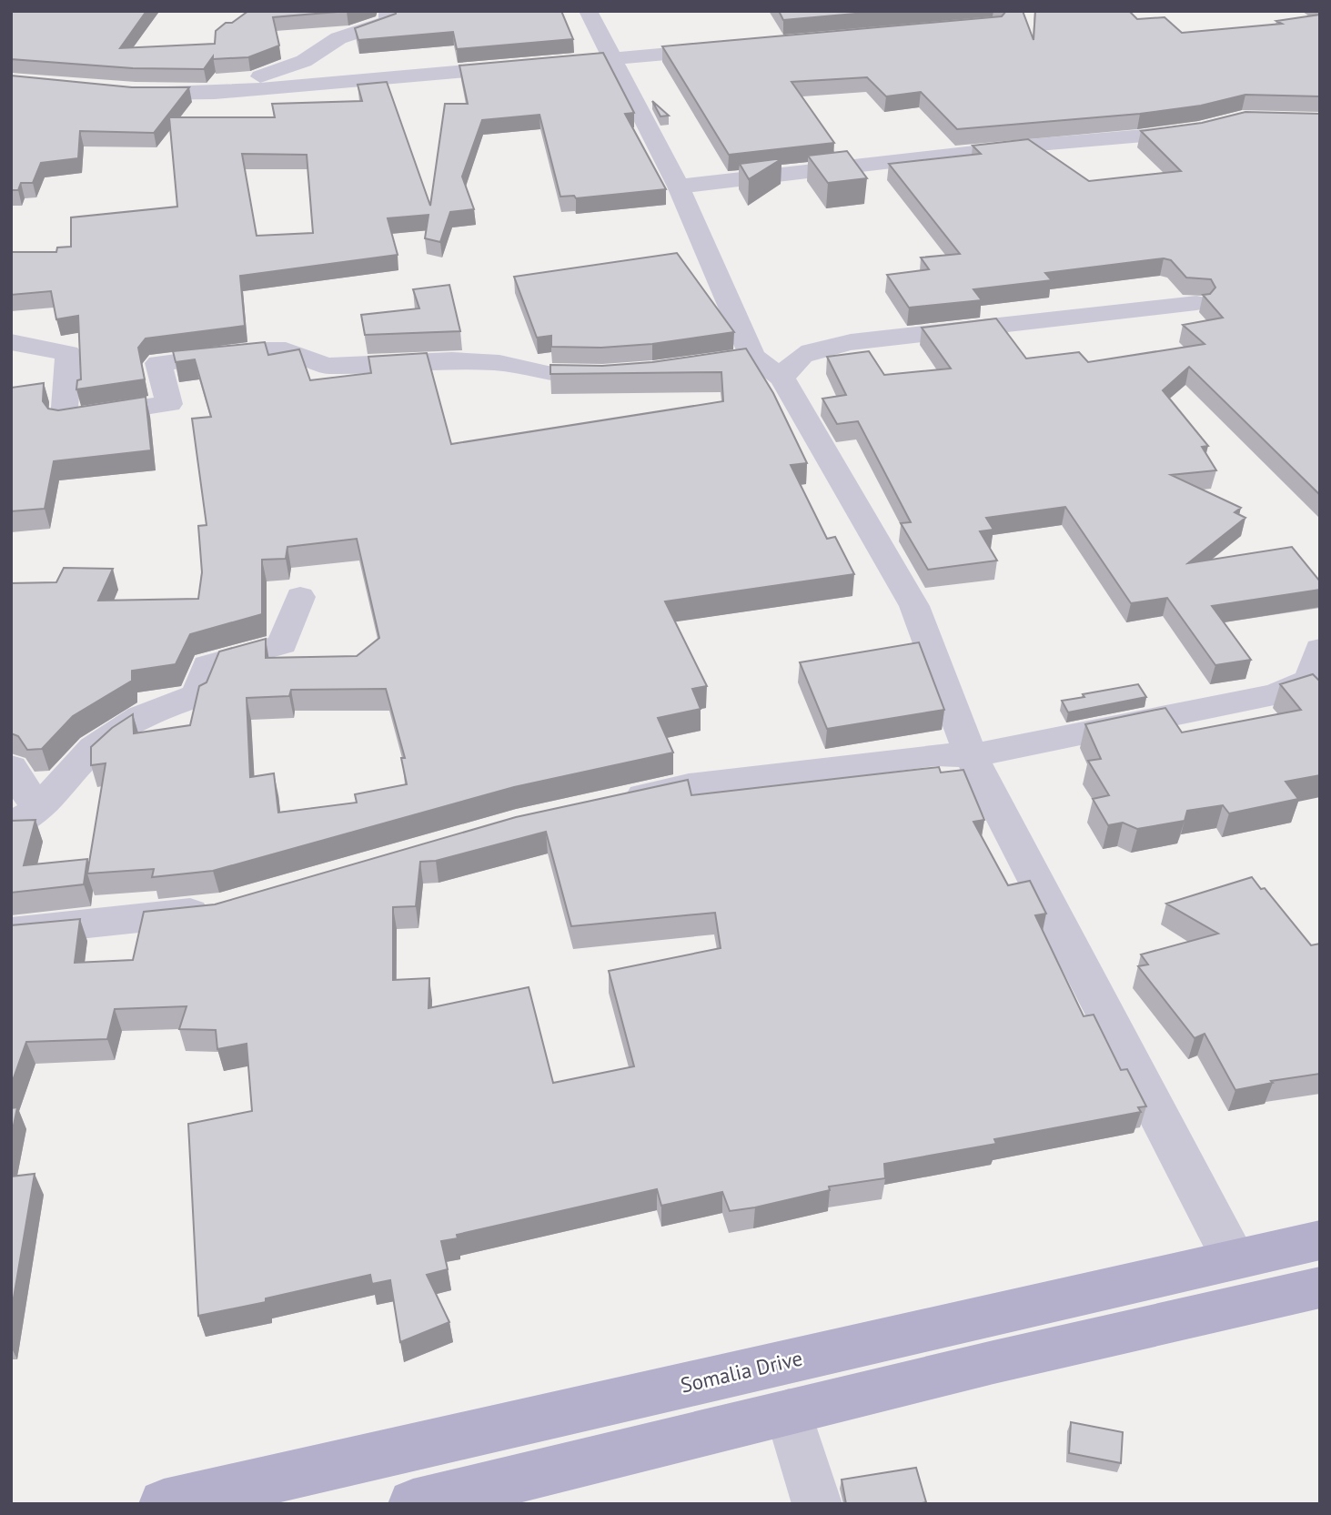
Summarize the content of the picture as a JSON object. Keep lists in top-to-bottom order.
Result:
{
  "streets": {
    "main road": ["Somalia Drive"]
  }
}
